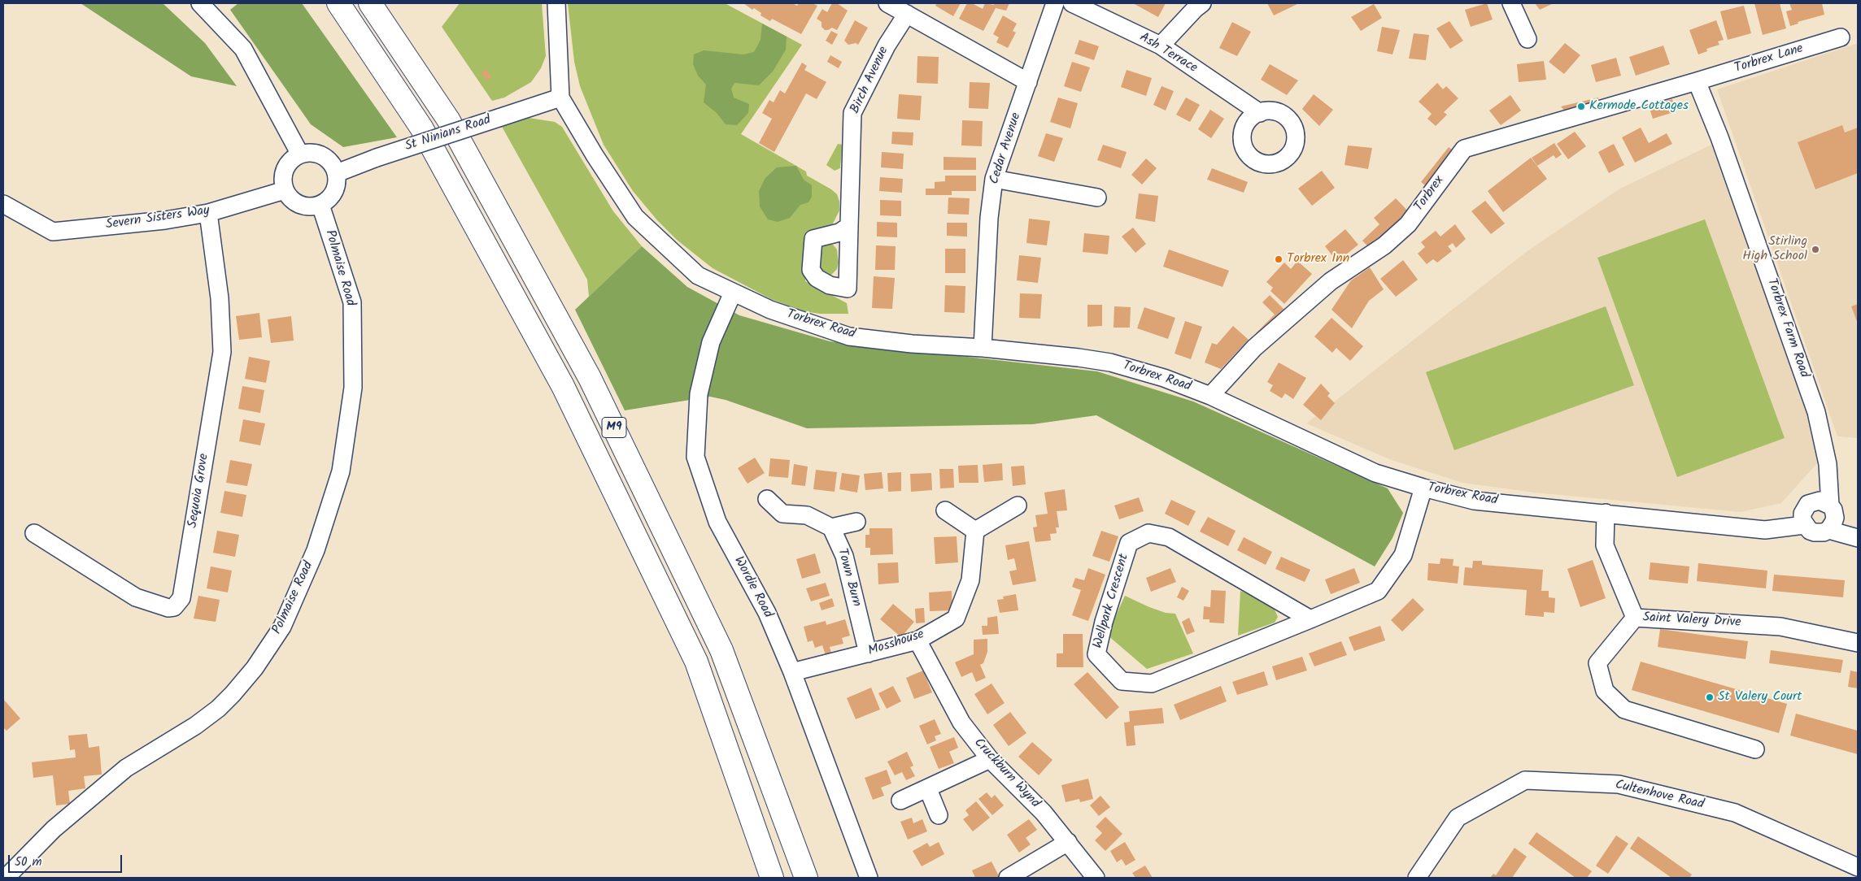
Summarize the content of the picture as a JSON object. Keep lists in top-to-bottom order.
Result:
{
  "streets": {
    "highway": ["M9"],
    "street": [
      "Ash Terrace",
      "Torbrex Lane",
      "Birch Avenue",
      "St Ninians Road",
      "Cedar Avenue",
      "Torbrex",
      "Severn Sisters Way",
      "Polmaise Road",
      "Torbrex Road",
      "Torbrex Farm Road",
      "Sequoia Grove",
      "Town Burn",
      "Wordie Road",
      "Wellpark Crescent",
      "Saint Valery Drive",
      "Mosshouse",
      "Cruckburn Wynd",
      "Cultenhove Road"
    ]
  },
  "crossings": [
    ["Torbrex Lane", "Torbrex"],
    ["Torbrex Lane", "Torbrex Farm Road"],
    ["St Ninians Road", "Severn Sisters Way"],
    ["St Ninians Road", "Polmaise Road"],
    ["St Ninians Road", "Torbrex Road"],
    ["Cedar Avenue", "Torbrex Road"],
    ["Torbrex", "Torbrex Road"],
    ["Torbrex", "Torbrex Farm Road"],
    ["Severn Sisters Way", "Polmaise Road"],
    ["Severn Sisters Way", "Sequoia Grove"],
    ["Torbrex Road", "Torbrex Farm Road"],
    ["Torbrex Road", "Wordie Road"],
    ["Torbrex Road", "Wellpark Crescent"],
    ["Torbrex Road", "Saint Valery Drive"],
    ["Town Burn", "Mosshouse"],
    ["Wordie Road", "Mosshouse"],
    ["Mosshouse", "Cruckburn Wynd"]
  ],
  "places": [
    "Kermode Cottages",
    "Stirling High School",
    "Torbrex Inn",
    "St Valery Court"
  ],
  "scale_bar": "50 m"
}
